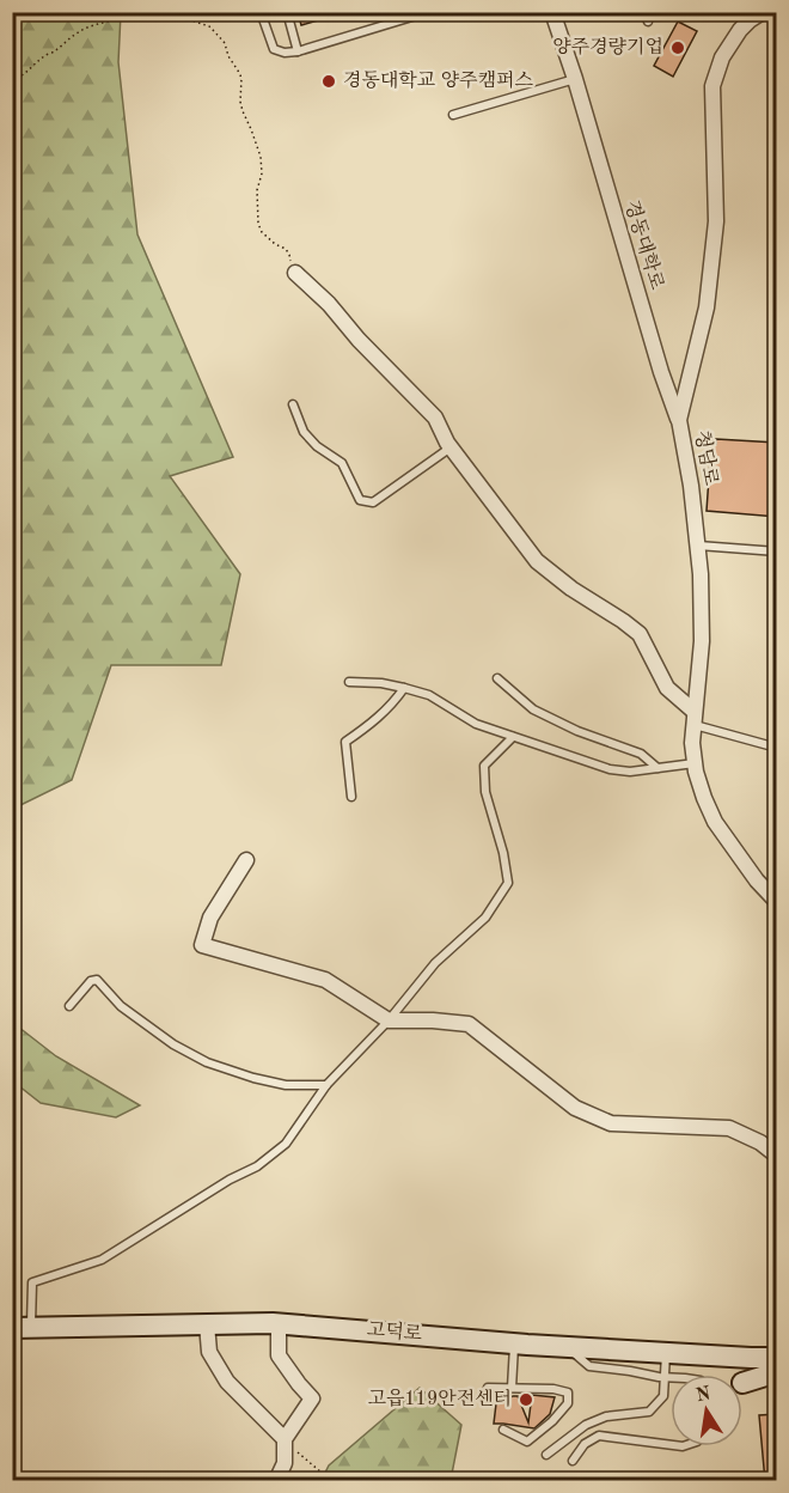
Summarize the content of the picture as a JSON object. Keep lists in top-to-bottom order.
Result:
{
  "streets": {
    "main road": ["고덕로"],
    "street": ["경동대학로", "청담로"]
  },
  "crossings": [
    ["경동대학로", "청담로"]
  ],
  "places": ["양주경량기업", "경동대학교 양주캠퍼스", "고읍119안전센터"],
  "north": "top"
}
